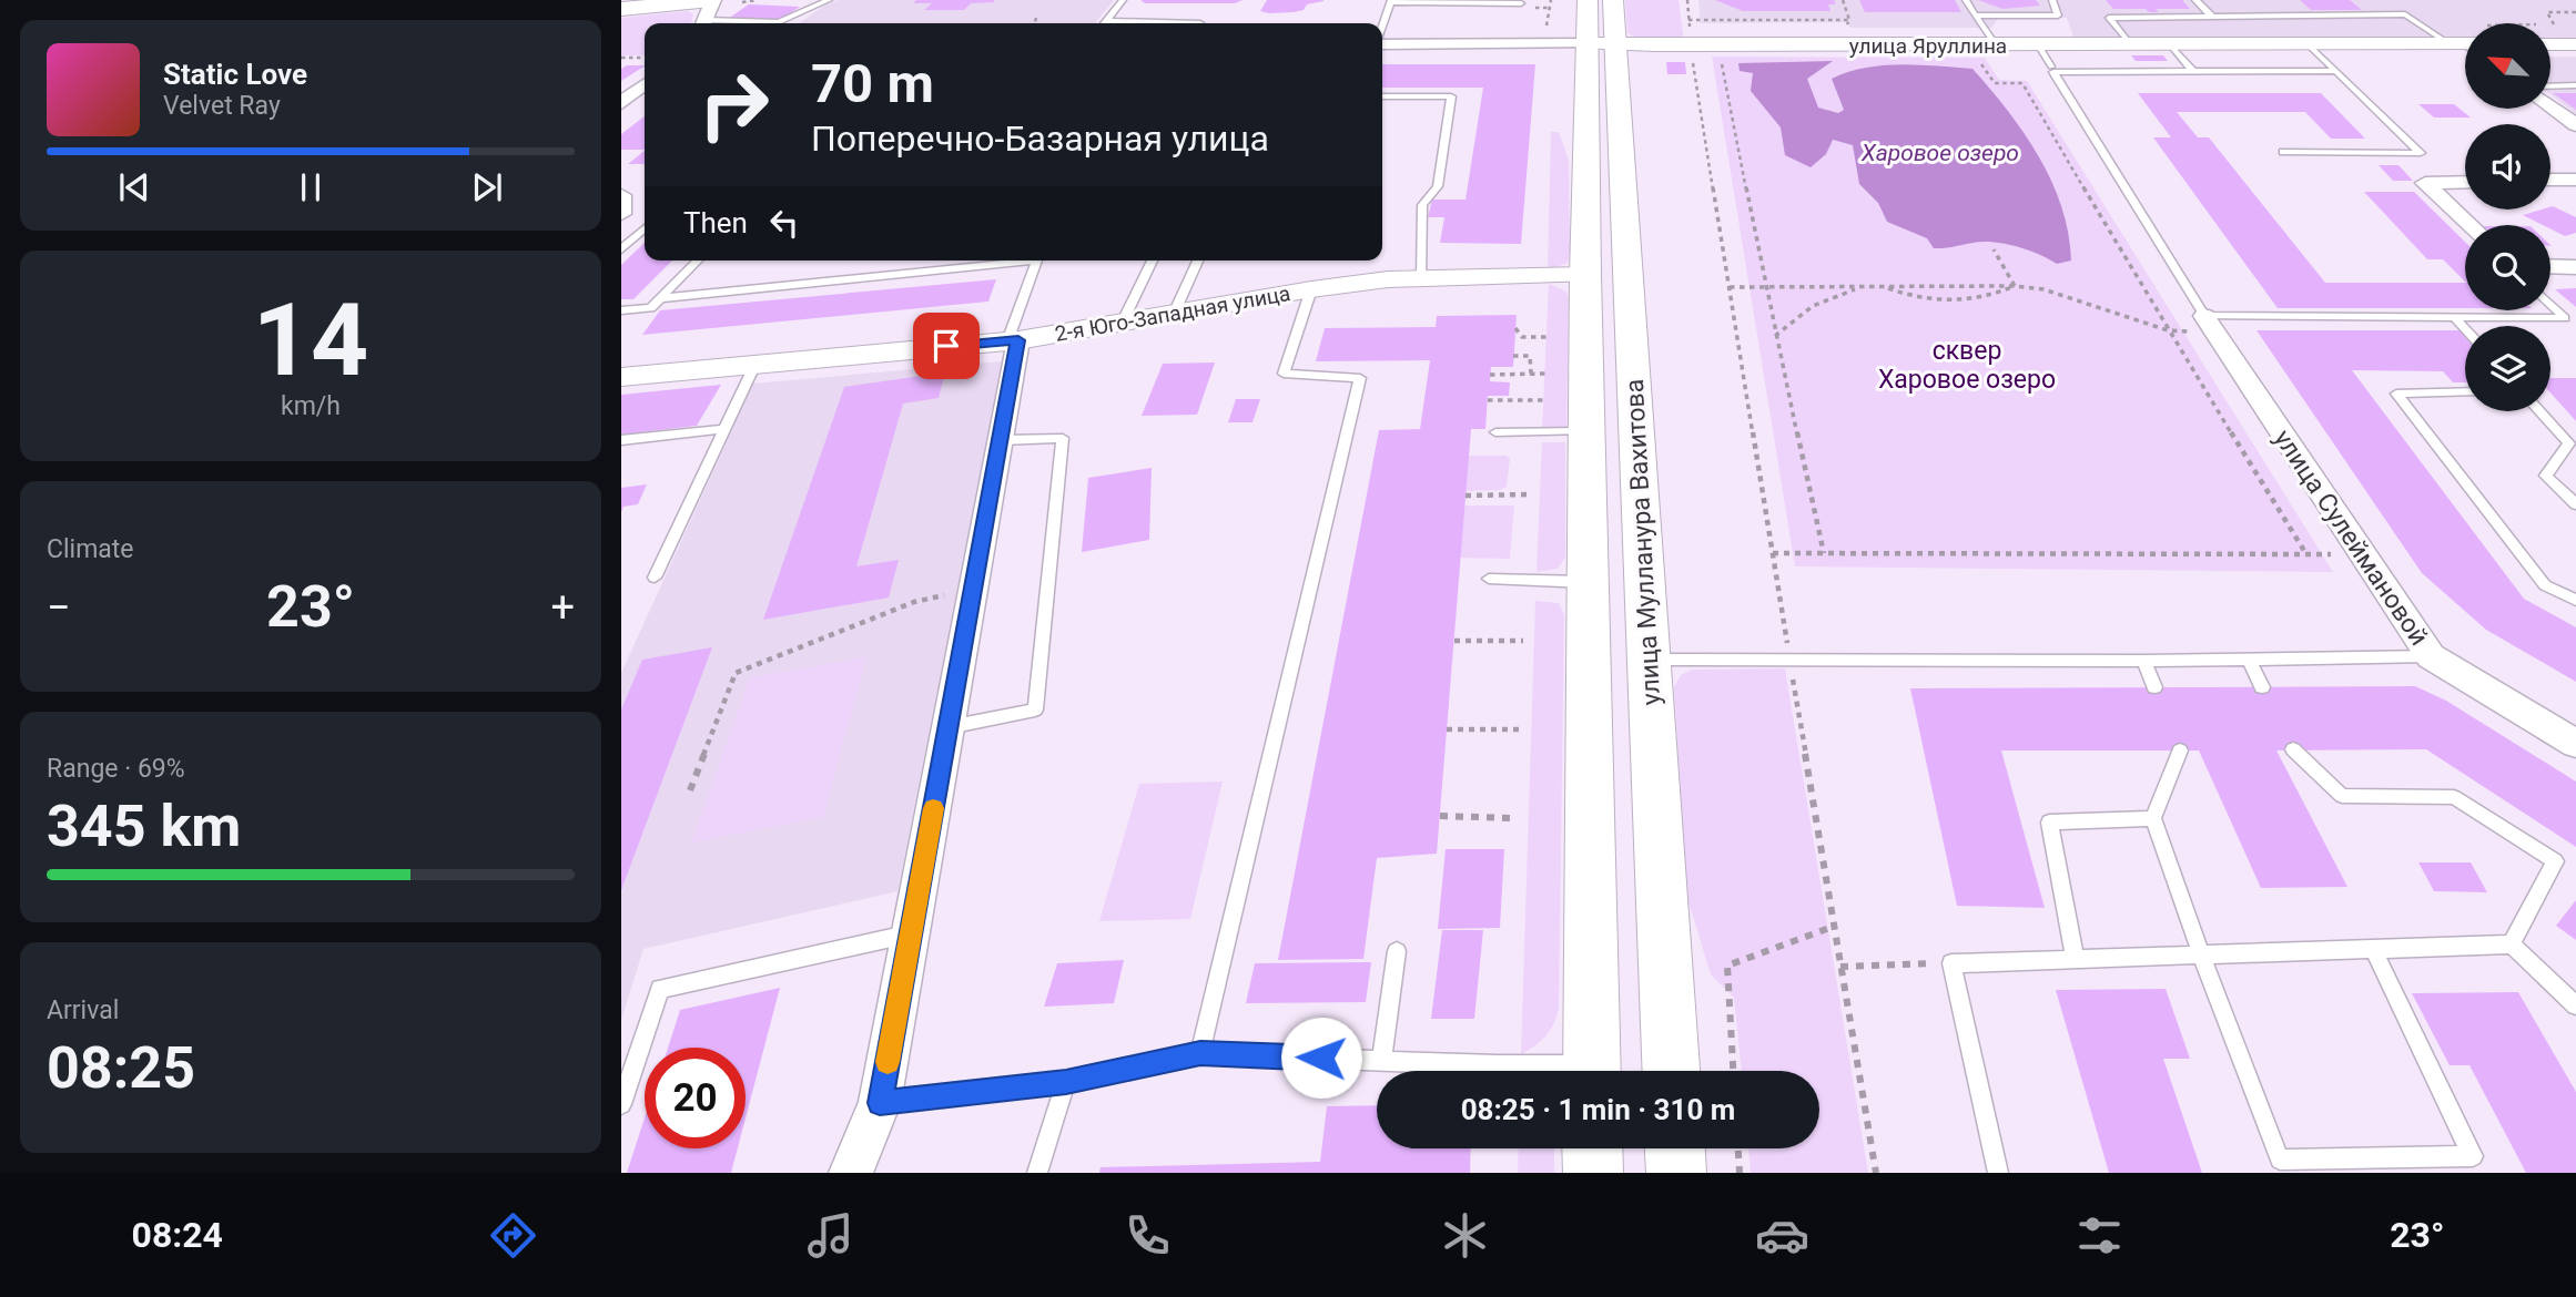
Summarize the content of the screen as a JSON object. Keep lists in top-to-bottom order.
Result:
{
  "streets": {
    "main road": ["улица Мулланура Вахитова"],
    "street": ["улица Яруллина", "2-я Юго-Западная улица", "улица Сулеймановой"]
  },
  "crossings": [
    ["улица Яруллина", "улица Мулланура Вахитова"],
    ["2-я Юго-Западная улица", "улица Мулланура Вахитова"]
  ],
  "water": ["Харовое озеро"],
  "parks": ["сквер Харовое озеро"],
  "north": "top left",
  "page": {
    "turn": ["70 m", "Поперечно-Базарная улица"],
    "song": ["Static Love", "Velvet Ray"],
    "then": "Then",
    "tile": [
      ["14", "km/h"],
      "Climate",
      ["Range · 69%", "345 km"],
      ["Arrival", "08:25"]
    ],
    "heat": ["−", "23°", "+"],
    "limit": "20",
    "trip": "08:25 · 1 min · 310 m",
    "tabs": ["08:24", "23°"]
  }
}
